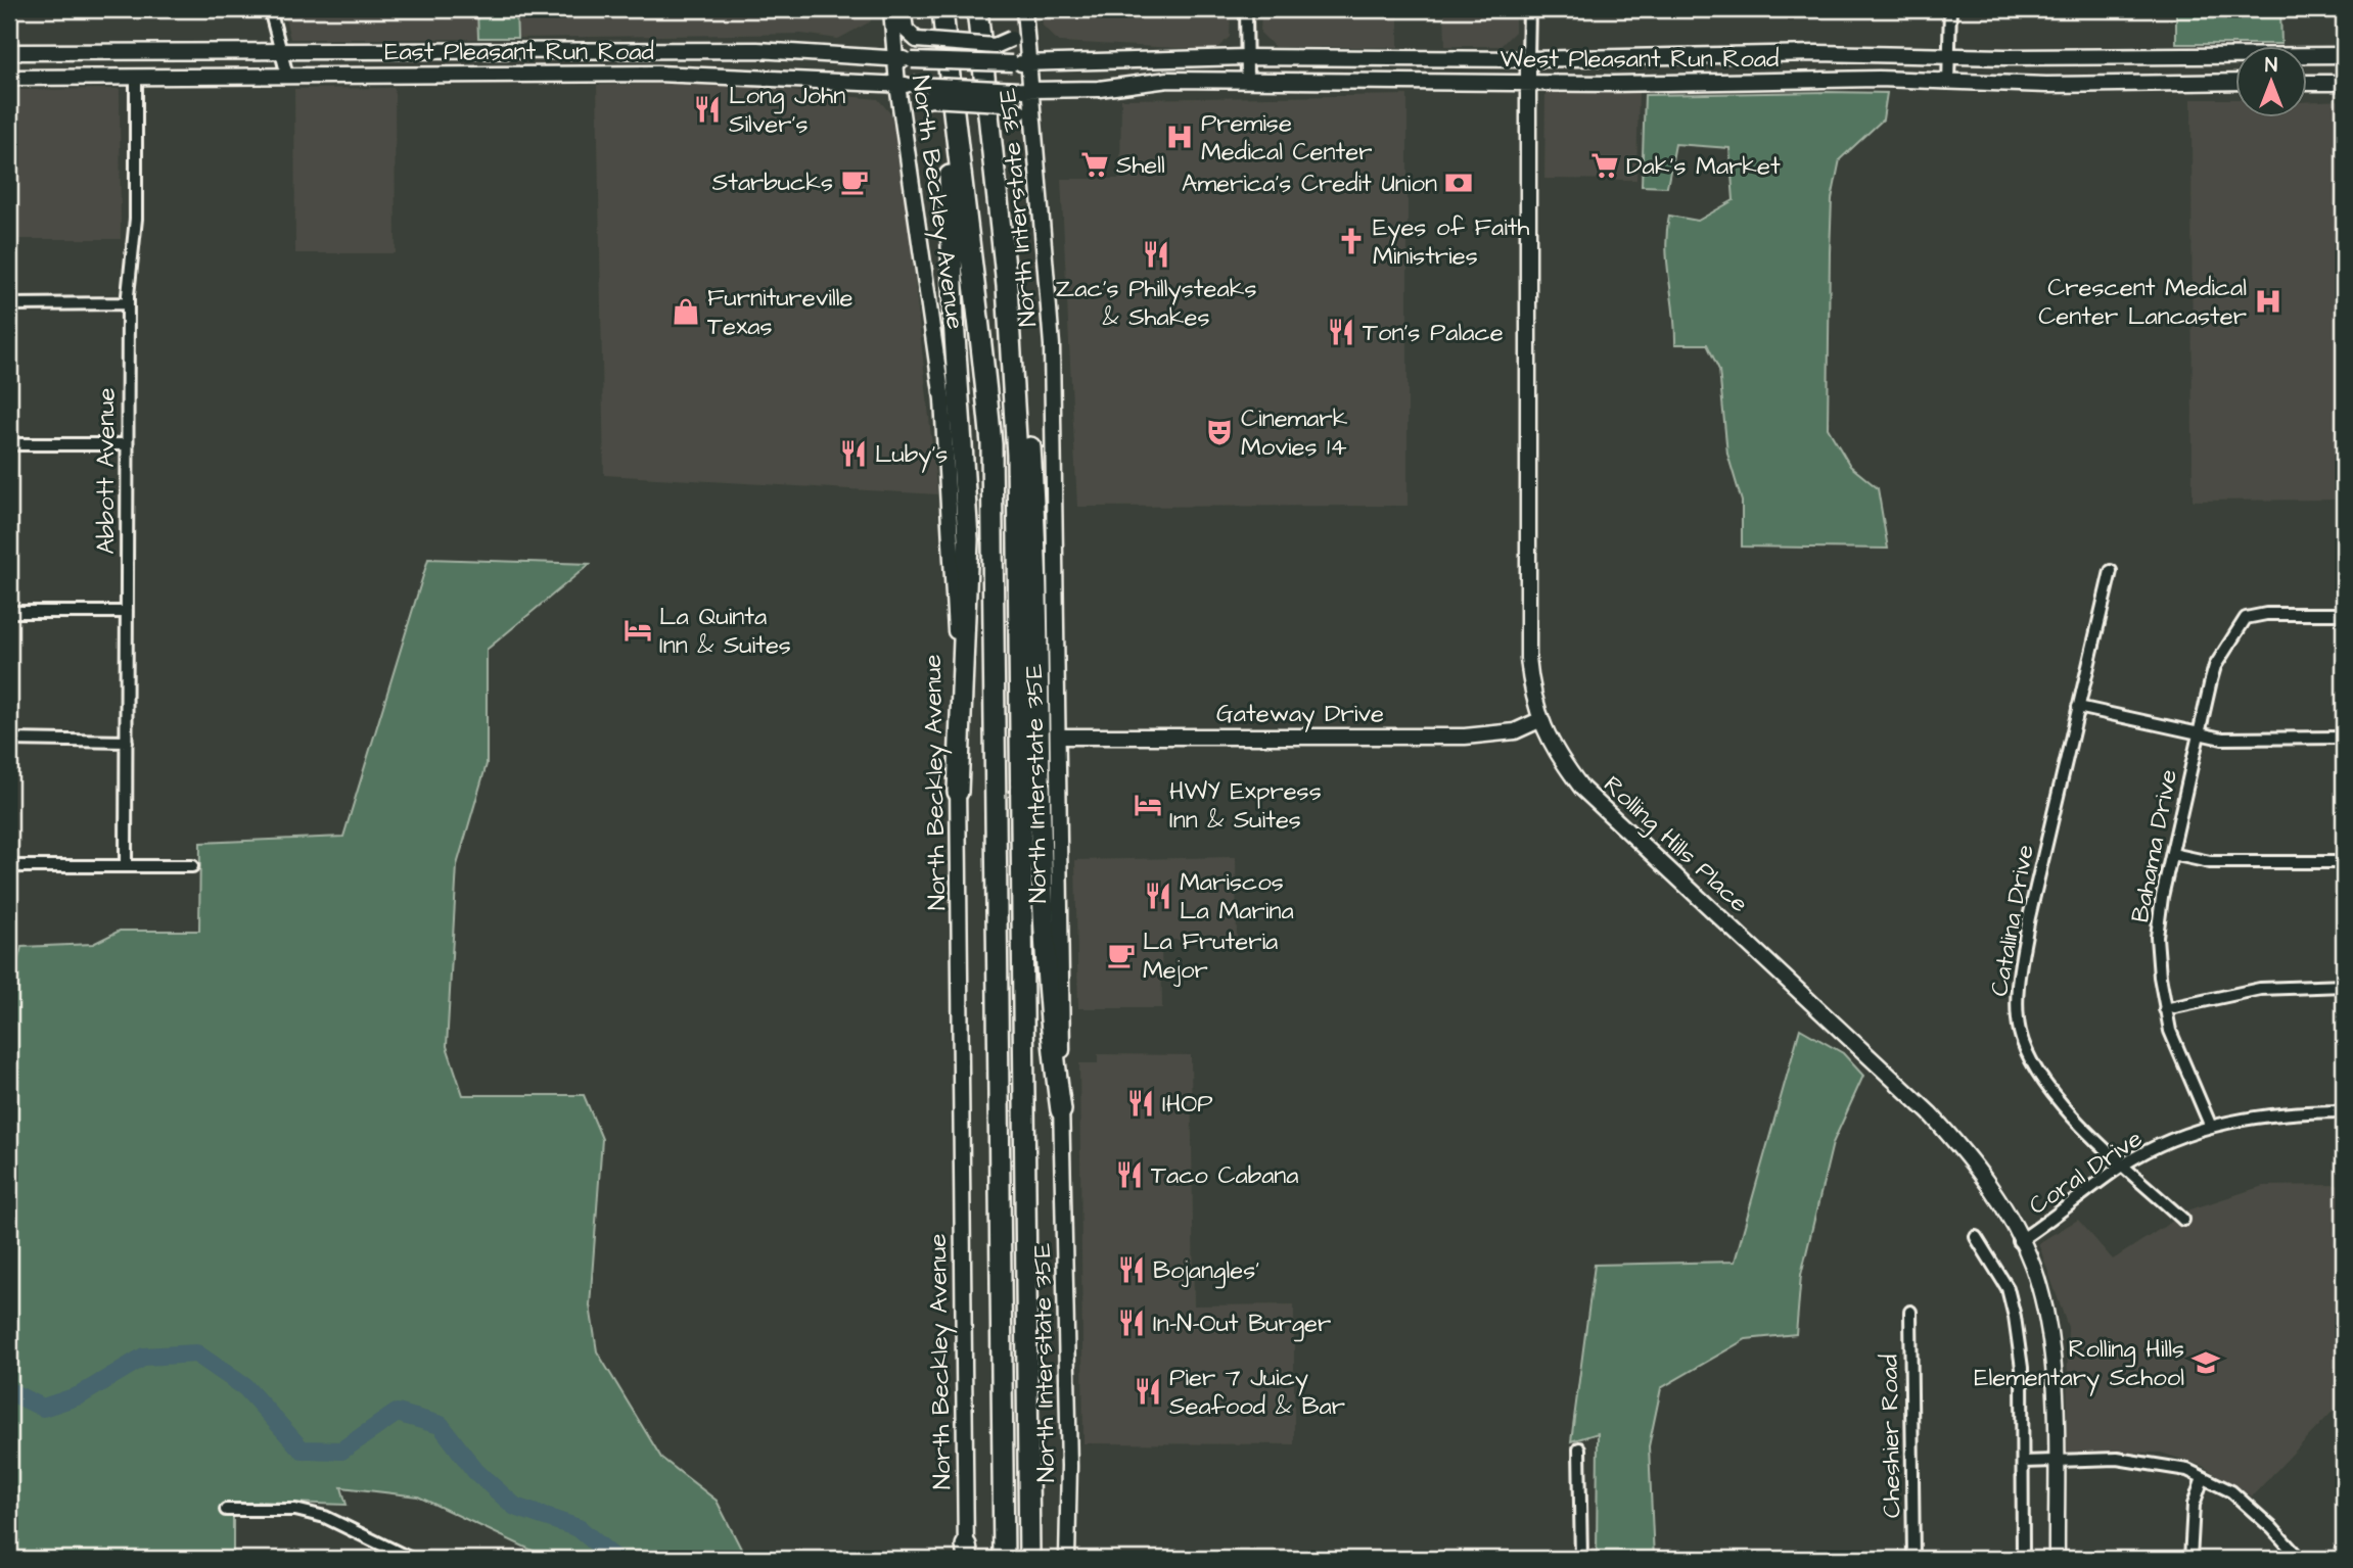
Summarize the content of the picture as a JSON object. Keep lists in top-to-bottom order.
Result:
{
  "streets": {
    "main road": [
      "East Pleasant Run Road",
      "West Pleasant Run Road",
      "North Beckley Avenue",
      "North Interstate 35E",
      "Gateway Drive",
      "Rolling Hills Place"
    ],
    "street": [
      "Abbott Avenue",
      "Bahama Drive",
      "Catalina Drive",
      "Coral Drive",
      "Cheshier Road"
    ]
  },
  "crossings": [
    ["East Pleasant Run Road", "West Pleasant Run Road"],
    ["East Pleasant Run Road", "North Beckley Avenue"],
    ["East Pleasant Run Road", "North Interstate 35E"],
    ["East Pleasant Run Road", "Abbott Avenue"],
    ["West Pleasant Run Road", "North Interstate 35E"],
    ["West Pleasant Run Road", "Rolling Hills Place"],
    ["North Interstate 35E", "Gateway Drive"],
    ["Gateway Drive", "Rolling Hills Place"],
    ["Rolling Hills Place", "Coral Drive"],
    ["Bahama Drive", "Coral Drive"],
    ["Catalina Drive", "Coral Drive"]
  ],
  "places": {
    "restaurant": [
      "Long John Silver's",
      "Zac's Phillysteaks & Shakes",
      "Ton's Palace",
      "Luby's",
      "Mariscos La Marina",
      "IHOP",
      "Taco Cabana",
      "Bojangles'",
      "In-N-Out Burger",
      "Pier 7 Juicy Seafood & Bar"
    ],
    "hospital": ["Premise Medical Center", "Crescent Medical Center Lancaster"],
    "supermarket": ["Shell", "Dak's Market"],
    "cafe": ["Starbucks", "La Fruteria Mejor"],
    "bank": ["America's Credit Union"],
    "church": ["Eyes of Faith Ministries"],
    "shop": ["Furnitureville Texas"],
    "theatre": ["Cinemark Movies 14"],
    "hotel": ["La Quinta Inn & Suites", "HWY Express Inn & Suites"],
    "school or university": ["Rolling Hills Elementary School"]
  },
  "north": "top"
}
